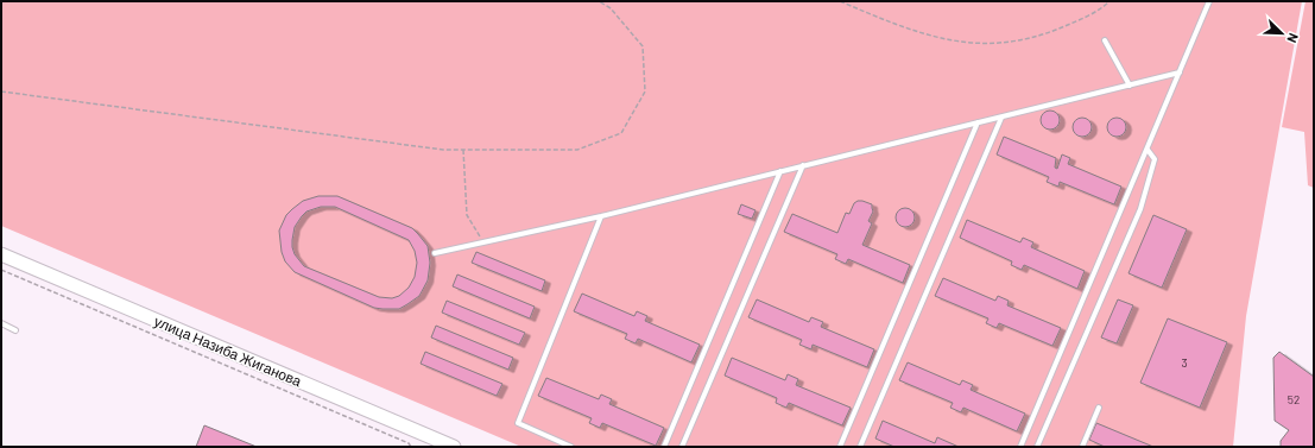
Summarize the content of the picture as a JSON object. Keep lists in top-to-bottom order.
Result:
{
  "streets": {
    "street": ["улица Назиба Жиганова"]
  },
  "house_numbers": ["3", "52"],
  "north": "bottom right"
}
